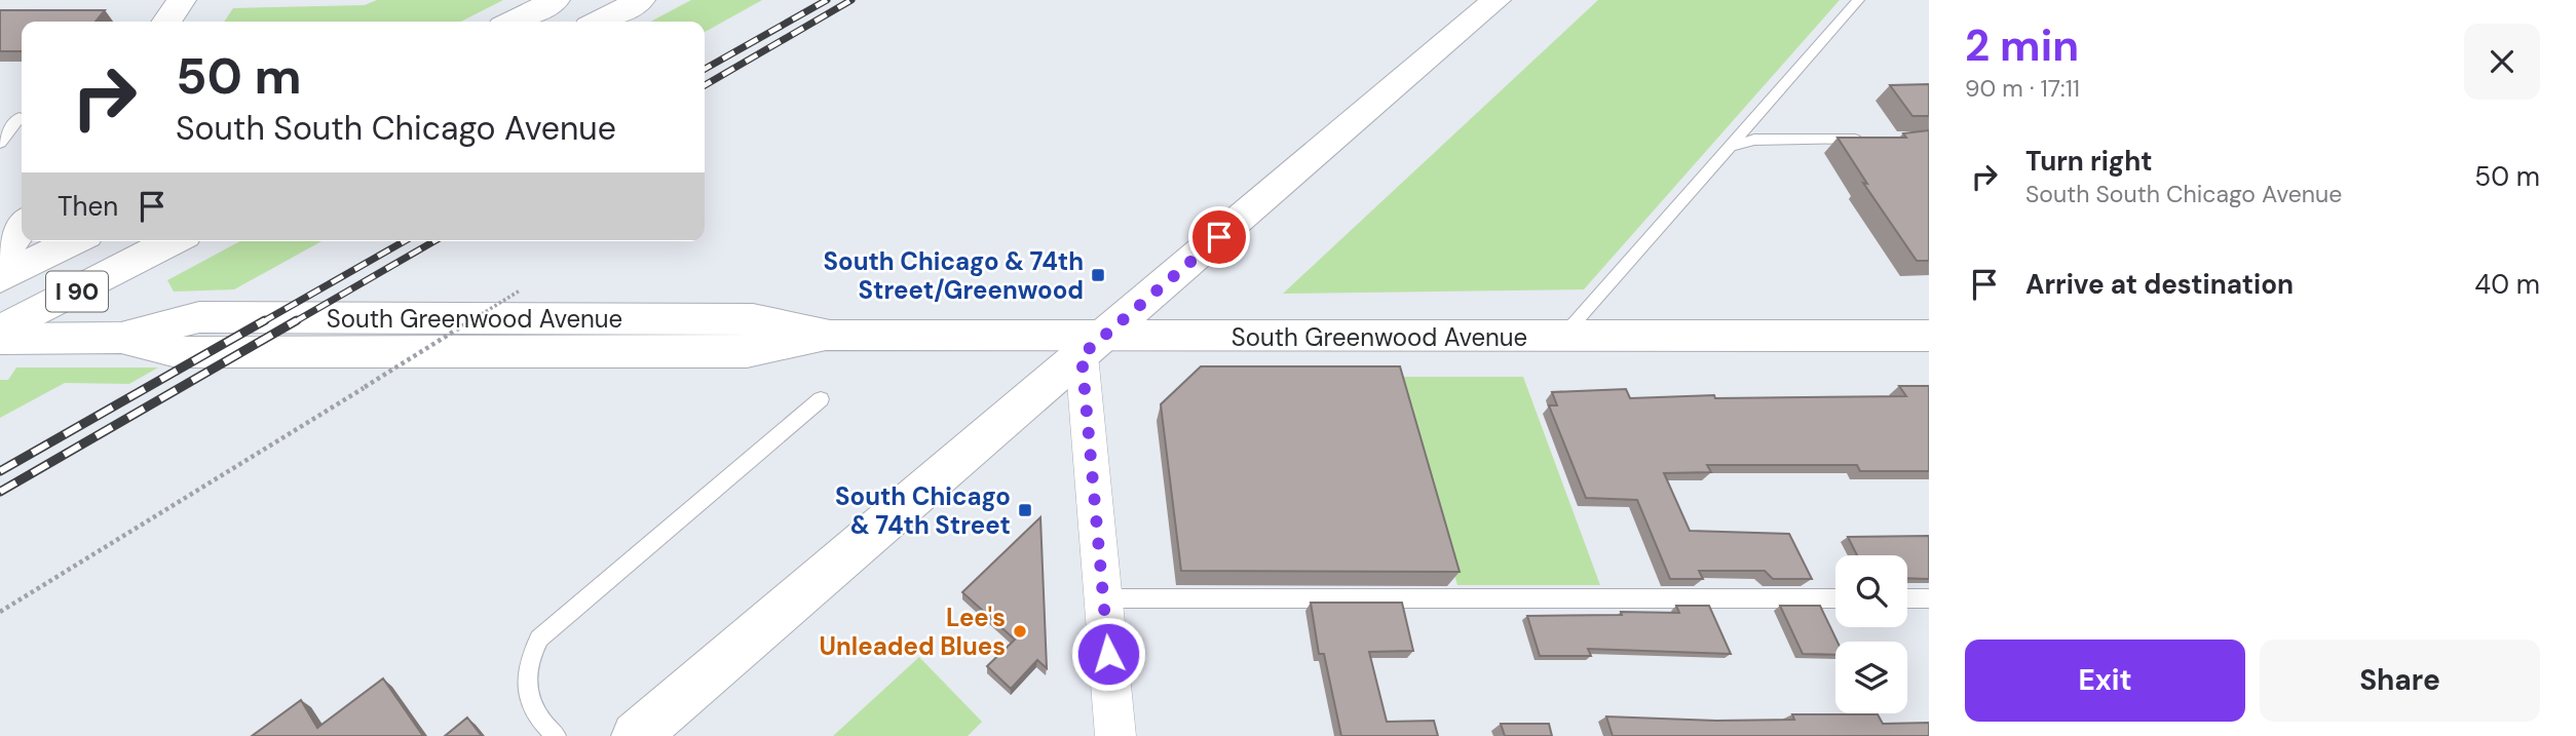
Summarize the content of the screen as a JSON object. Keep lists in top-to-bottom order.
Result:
{
  "streets": {
    "main road": ["I 90", "South Greenwood Avenue"]
  },
  "places": {
    "transit": ["South Chicago & 74th Street/Greenwood", "South Chicago & 74th Street"],
    "other": ["Lee's Unleaded Blues"]
  },
  "page": {
    "heading": ["2 min", "90 m · 17:11"],
    "turn": ["50 m", "South South Chicago Avenue"],
    "list": [
      {
        "name": "Turn right",
        "note": "South South Chicago Avenue",
        "value": "50 m"
      },
      {
        "name": "Arrive at destination",
        "value": "40 m"
      }
    ],
    "then": "Then",
    "buttons": ["Exit", "Share"]
  }
}
